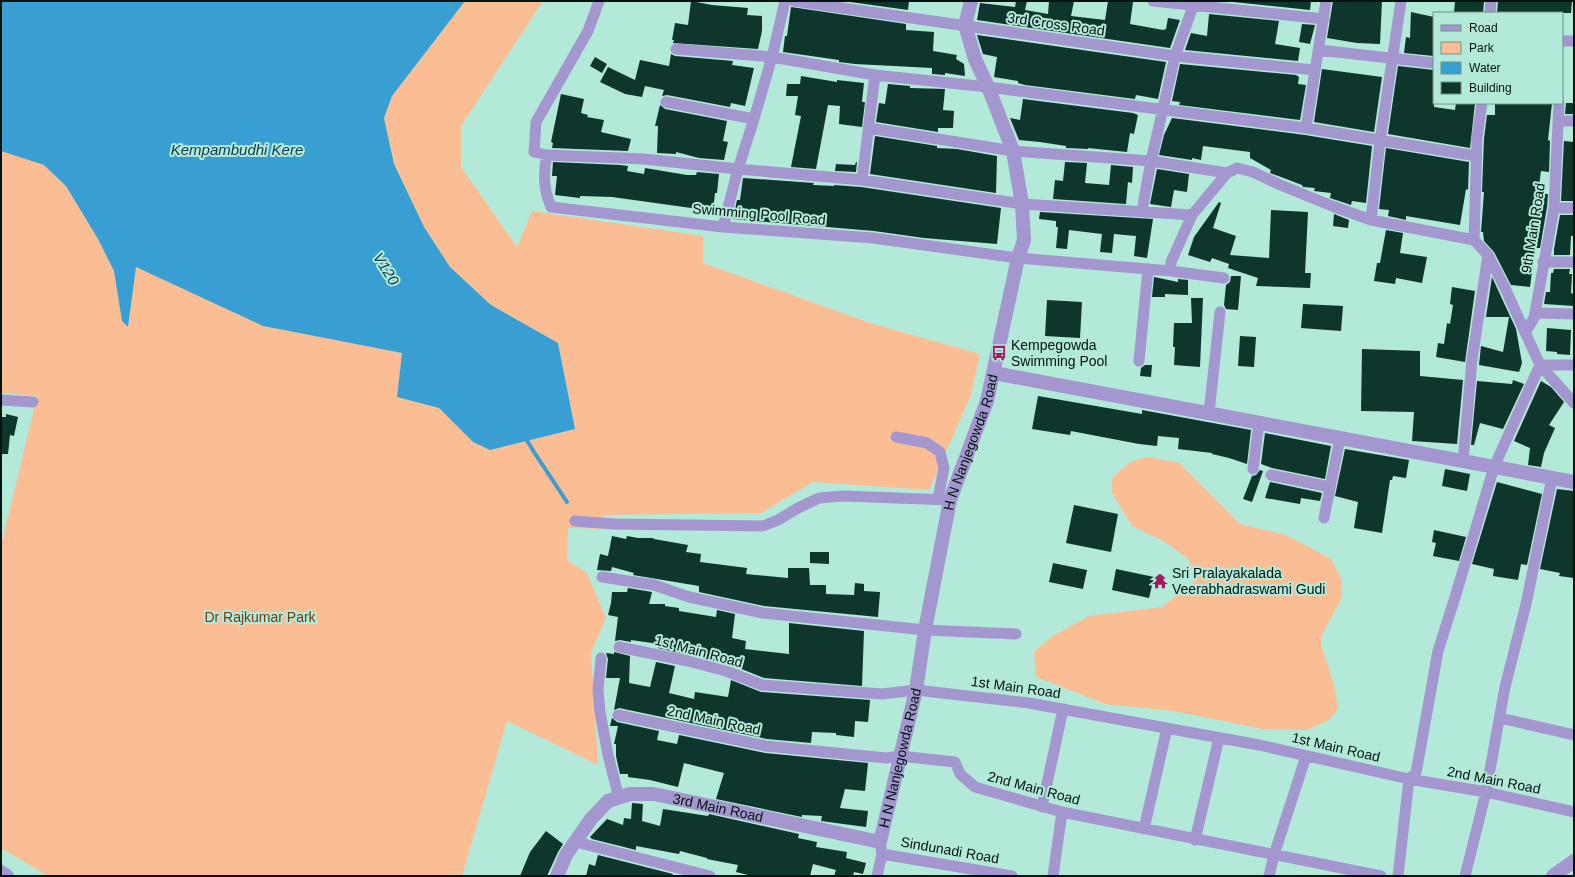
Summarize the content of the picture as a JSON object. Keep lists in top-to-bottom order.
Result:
{
  "streets": {
    "street": [
      "3rd Cross Road",
      "Swimming Pool Road",
      "9th Main Road",
      "H N Nanjegowda Road",
      "1st Main Road",
      "2nd Main Road",
      "3rd Main Road",
      "Sindunadi Road"
    ]
  },
  "crossings": [
    ["3rd Cross Road", "H N Nanjegowda Road"],
    ["Swimming Pool Road", "H N Nanjegowda Road"],
    ["H N Nanjegowda Road", "1st Main Road"],
    ["H N Nanjegowda Road", "2nd Main Road"],
    ["H N Nanjegowda Road", "3rd Main Road"],
    ["H N Nanjegowda Road", "Sindunadi Road"],
    ["1st Main Road", "2nd Main Road"],
    ["3rd Main Road", "Sindunadi Road"]
  ],
  "water": ["Kempambudhi Kere", "V120"],
  "parks": ["Dr Rajkumar Park"],
  "places": {
    "bus stop": ["Kempegowda Swimming Pool"],
    "temple": ["Sri Pralayakalada Veerabhadraswami Gudi"]
  },
  "legend": [
    "Road",
    "Park",
    "Water",
    "Building"
  ]
}
